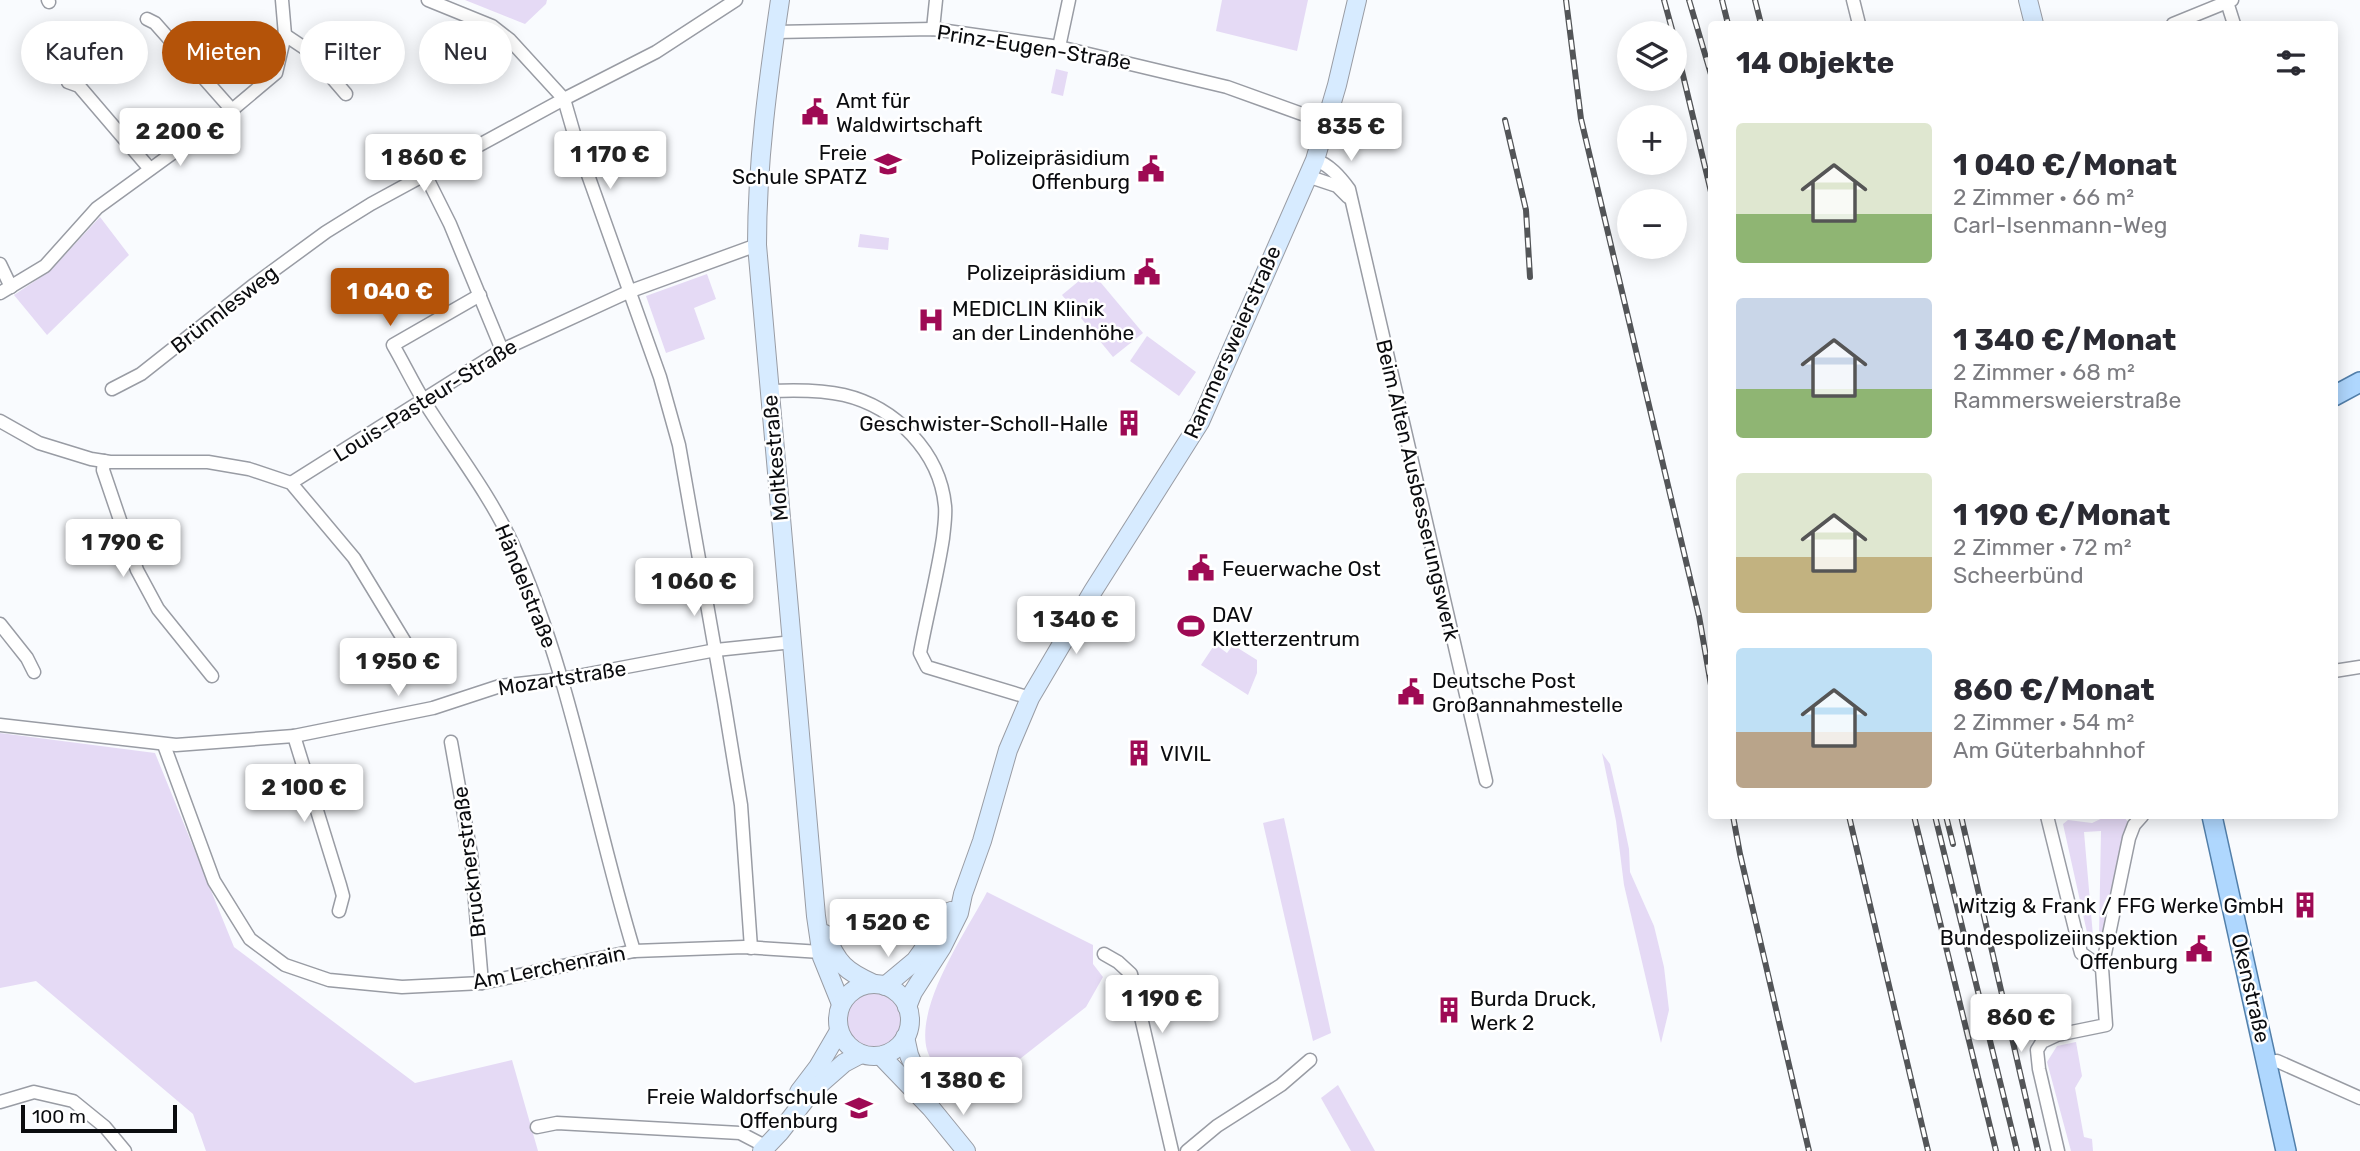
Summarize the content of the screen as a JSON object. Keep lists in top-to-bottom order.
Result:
{
  "streets": {
    "main road": ["Okenstraße"],
    "street": [
      "Prinz-Eugen-Straße",
      "Brünnlesweg",
      "Rammersweierstraße",
      "Louis-Pasteur-Straße",
      "Moltkestraße",
      "Beim Alten Ausbesserungswerk",
      "Händelstraße",
      "Mozartstraße",
      "Brucknerstraße",
      "Am Lerchenrain"
    ]
  },
  "crossings": [
    ["Prinz-Eugen-Straße", "Rammersweierstraße"],
    ["Prinz-Eugen-Straße", "Moltkestraße"],
    ["Rammersweierstraße", "Moltkestraße"],
    ["Rammersweierstraße", "Beim Alten Ausbesserungswerk"],
    ["Louis-Pasteur-Straße", "Moltkestraße"],
    ["Louis-Pasteur-Straße", "Händelstraße"],
    ["Moltkestraße", "Mozartstraße"],
    ["Moltkestraße", "Am Lerchenrain"],
    ["Händelstraße", "Mozartstraße"],
    ["Händelstraße", "Am Lerchenrain"],
    ["Mozartstraße", "Am Lerchenrain"],
    ["Brucknerstraße", "Am Lerchenrain"]
  ],
  "places": {
    "public building": [
      "Amt für Waldwirtschaft",
      "Polizeipräsidium Offenburg",
      "Polizeipräsidium",
      "Feuerwache Ost",
      "Deutsche Post Großannahmestelle",
      "Bundespolizeiinspektion Offenburg"
    ],
    "school or university": ["Freie Schule SPATZ", "Freie Waldorfschule Offenburg"],
    "hospital": ["MEDICLIN Klinik an der Lindenhöhe"],
    "building": [
      "Geschwister-Scholl-Halle",
      "VIVIL",
      "Witzig & Frank / FFG Werke GmbH",
      "Burda Druck, Werk 2"
    ],
    "sports": ["DAV Kletterzentrum"]
  },
  "scale_bar": "100 m",
  "page": {
    "map_buttons": ["+", "−"],
    "chip": [
      "Kaufen",
      "Mieten",
      "Filter",
      "Neu"
    ],
    "heading": "14 Objekte",
    "price": [
      "835 €",
      "2 200 €",
      "1 170 €",
      "1 860 €",
      "1 040 €",
      "1 790 €",
      "1 060 €",
      "1 340 €",
      "1 950 €",
      "2 100 €",
      "1 520 €",
      "1 190 €",
      "860 €",
      "1 380 €"
    ],
    "list": [
      {
        "name": "1 040 €/Monat",
        "note": "2 Zimmer · 66 m² · Carl-Isenmann-Weg"
      },
      {
        "name": "1 340 €/Monat",
        "note": "2 Zimmer · 68 m² · Rammersweierstraße"
      },
      {
        "name": "1 190 €/Monat",
        "note": "2 Zimmer · 72 m² · Scheerbünd"
      },
      {
        "name": "860 €/Monat",
        "note": "2 Zimmer · 54 m² · Am Güterbahnhof"
      }
    ],
    "scale": "100 m"
  }
}
